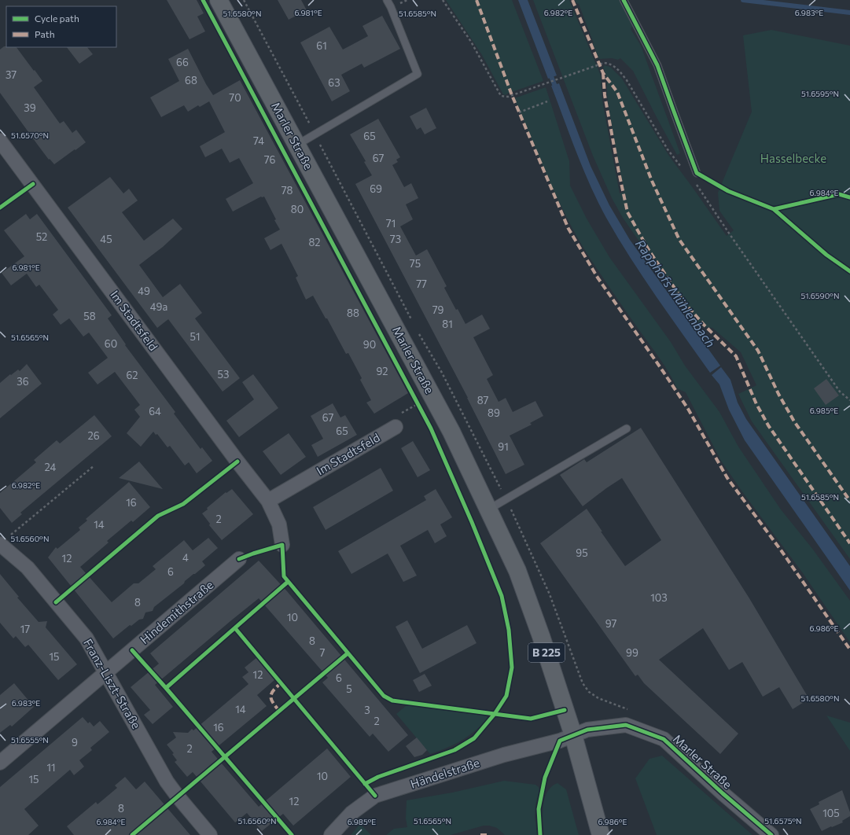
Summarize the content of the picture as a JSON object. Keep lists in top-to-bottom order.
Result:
{
  "streets": {
    "main road": ["Marler Straße", "B 225"],
    "street": [
      "Im Stadtsfeld",
      "Hindemithstraße",
      "Franz-Liszt-Straße",
      "Händelstraße"
    ]
  },
  "crossings": [
    ["Marler Straße", "Händelstraße"],
    ["Hindemithstraße", "Franz-Liszt-Straße"]
  ],
  "water": ["Rapphofs Mühlenbach"],
  "parks": ["Hasselbecke"],
  "house_numbers": [
    "61",
    "66",
    "37",
    "68",
    "63",
    "70",
    "39",
    "65",
    "74",
    "67",
    "76",
    "69",
    "78",
    "80",
    "71",
    "52",
    "45",
    "73",
    "82",
    "75",
    "77",
    "49",
    "49a",
    "79",
    "88",
    "58",
    "81",
    "51",
    "60",
    "90",
    "92",
    "53",
    "62",
    "36",
    "87",
    "64",
    "89",
    "67",
    "65",
    "26",
    "91",
    "24",
    "16",
    "2",
    "14",
    "95",
    "4",
    "12",
    "6",
    "103",
    "8",
    "10",
    "97",
    "17",
    "8",
    "7",
    "99",
    "15",
    "12",
    "6",
    "5",
    "14",
    "3",
    "2",
    "16",
    "9",
    "2",
    "11",
    "10",
    "15",
    "12",
    "8",
    "105"
  ],
  "legend": ["Cycle path", "Path"],
  "coordinates": [
    "6.981°E",
    "6.982°E",
    "6.983°E",
    "51.6580°N",
    "51.6585°N",
    "51.6595°N",
    "51.6570°N",
    "6.984°E",
    "51.6590°N",
    "51.6565°N",
    "6.985°E",
    "51.6560°N",
    "6.986°E",
    "51.6555°N",
    "51.6575°N"
  ]
}
